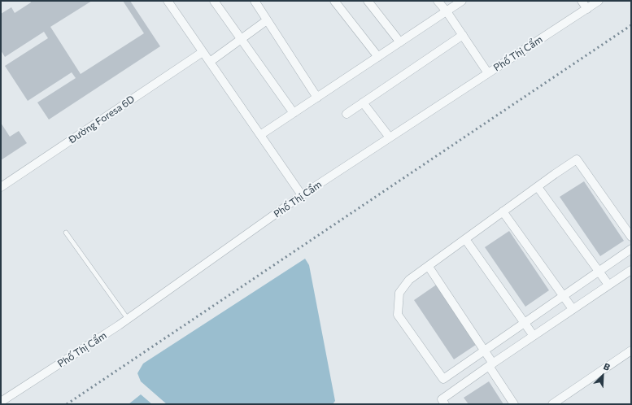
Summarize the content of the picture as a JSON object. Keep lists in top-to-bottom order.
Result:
{
  "streets": {
    "street": ["Phố Thị Cẩm", "Đường Foresa 6D"]
  },
  "north": "top right"
}
